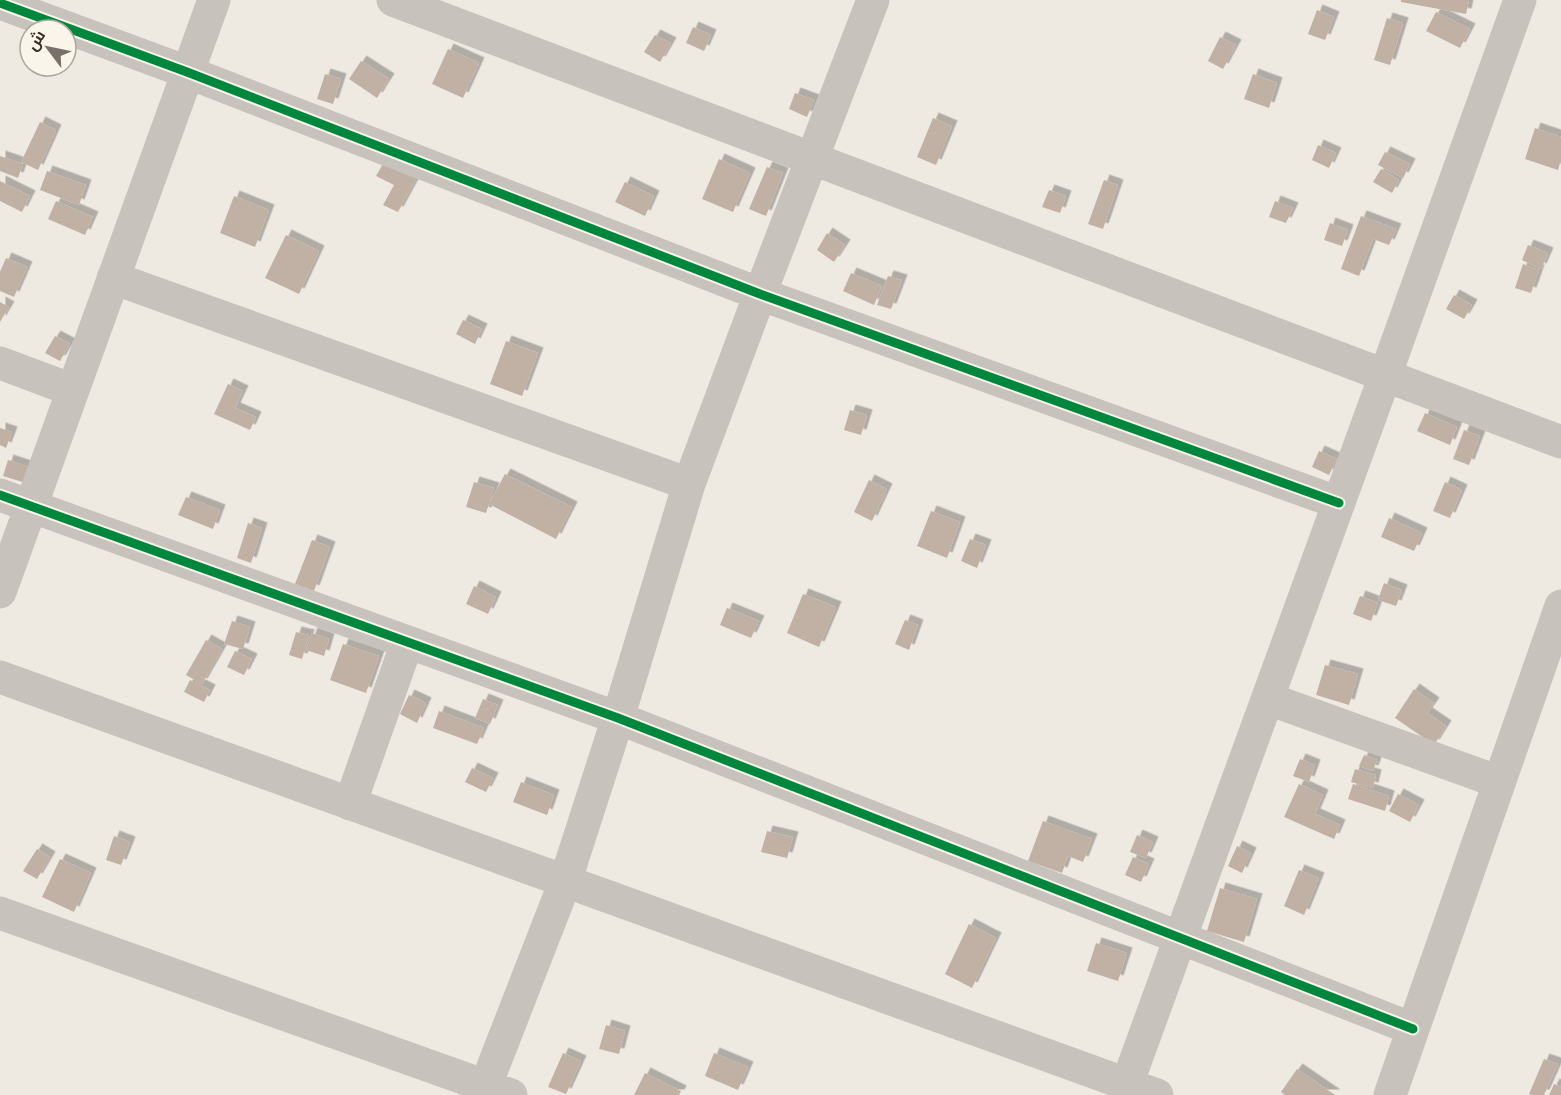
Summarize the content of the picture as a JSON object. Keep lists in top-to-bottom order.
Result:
{
  "north": "top left"
}
